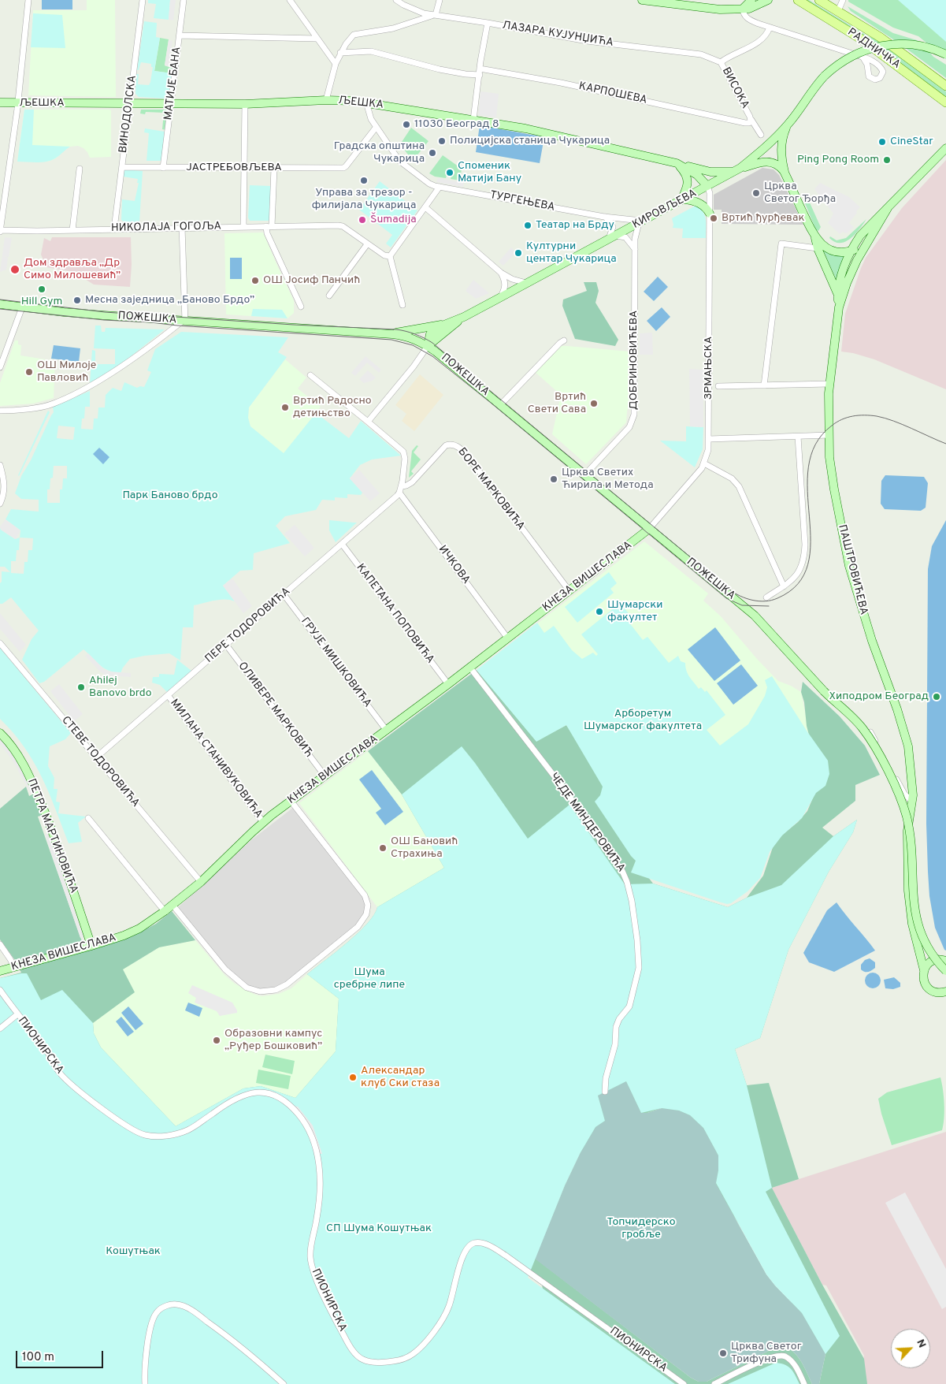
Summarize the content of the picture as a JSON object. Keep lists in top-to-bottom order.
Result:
{
  "streets": {
    "main road": ["РАДНИЧКА"],
    "street": [
      "ЛАЗАРА КУЈУНЏИЋА",
      "МАТИЈЕ БАНА",
      "ВИСОКА",
      "КАРПОШЕВА",
      "ЉЕШКА",
      "ВИНОДОЛСКА",
      "ЈАСТРЕБОВЉЕВА",
      "ТУРГЕЊЕВА",
      "КИРОВЉЕВА",
      "НИКОЛАЈА ГОГОЉА",
      "ПОЖЕШКА",
      "ДОБРИНОВИЋЕВА",
      "ЗРМАЊСКА",
      "БОРЕ МАРКОВИЋА",
      "ИЧКОВА",
      "ПАШТРОВИЋЕВА",
      "КНЕЗА ВИШЕСЛАВА",
      "КАПЕТАНА ПОПОВИЋА",
      "ПЕРЕ ТОДОРОВИЋА",
      "ГРУЈЕ МИШКОВИЋА",
      "ОЛИВЕРЕ МАРКОВИЋ",
      "МИЛАНА СТАНИВУКОВИЋА",
      "СТЕВЕ ТОДОРОВИЋА",
      "ЧЕДЕ МИНДЕРОВИЋА",
      "ПЕТРА МАРТИНОВИЋА",
      "ПИОНИРСКА"
    ]
  },
  "crossings": [
    ["ЛАЗАРА КУЈУНЏИЋА", "ВИСОКА"],
    ["РАДНИЧКА", "ВИСОКА"],
    ["МАТИЈЕ БАНА", "ЉЕШКА"],
    ["МАТИЈЕ БАНА", "ЈАСТРЕБОВЉЕВА"],
    ["ВИСОКА", "КАРПОШЕВА"],
    ["ЉЕШКА", "ВИНОДОЛСКА"],
    ["ЉЕШКА", "ТУРГЕЊЕВА"],
    ["ЉЕШКА", "КИРОВЉЕВА"],
    ["ЉЕШКА", "ЗРМАЊСКА"],
    ["ВИНОДОЛСКА", "ЈАСТРЕБОВЉЕВА"],
    ["ВИНОДОЛСКА", "НИКОЛАЈА ГОГОЉА"],
    ["ЈАСТРЕБОВЉЕВА", "ТУРГЕЊЕВА"],
    ["ТУРГЕЊЕВА", "КИРОВЉЕВА"],
    ["ТУРГЕЊЕВА", "ДОБРИНОВИЋЕВА"],
    ["КИРОВЉЕВА", "ПОЖЕШКА"],
    ["КИРОВЉЕВА", "ДОБРИНОВИЋЕВА"],
    ["КИРОВЉЕВА", "ЗРМАЊСКА"],
    ["ПОЖЕШКА", "ДОБРИНОВИЋЕВА"],
    ["ПОЖЕШКА", "ЗРМАЊСКА"],
    ["ПОЖЕШКА", "КНЕЗА ВИШЕСЛАВА"],
    ["ЗРМАЊСКА", "КНЕЗА ВИШЕСЛАВА"],
    ["БОРЕ МАРКОВИЋА", "КНЕЗА ВИШЕСЛАВА"],
    ["ИЧКОВА", "КНЕЗА ВИШЕСЛАВА"],
    ["ИЧКОВА", "ПЕРЕ ТОДОРОВИЋА"],
    ["КНЕЗА ВИШЕСЛАВА", "КАПЕТАНА ПОПОВИЋА"],
    ["КНЕЗА ВИШЕСЛАВА", "ГРУЈЕ МИШКОВИЋА"],
    ["КНЕЗА ВИШЕСЛАВА", "ОЛИВЕРЕ МАРКОВИЋ"],
    ["КНЕЗА ВИШЕСЛАВА", "МИЛАНА СТАНИВУКОВИЋА"],
    ["КНЕЗА ВИШЕСЛАВА", "СТЕВЕ ТОДОРОВИЋА"],
    ["КНЕЗА ВИШЕСЛАВА", "ЧЕДЕ МИНДЕРОВИЋА"],
    ["КНЕЗА ВИШЕСЛАВА", "ПЕТРА МАРТИНОВИЋА"],
    ["КАПЕТАНА ПОПОВИЋА", "ПЕРЕ ТОДОРОВИЋА"],
    ["ПЕРЕ ТОДОРОВИЋА", "ГРУЈЕ МИШКОВИЋА"],
    ["ПЕРЕ ТОДОРОВИЋА", "ОЛИВЕРЕ МАРКОВИЋ"],
    ["ПЕРЕ ТОДОРОВИЋА", "МИЛАНА СТАНИВУКОВИЋА"],
    ["ПЕРЕ ТОДОРОВИЋА", "СТЕВЕ ТОДОРОВИЋА"]
  ],
  "parks": [
    "Парк Баново брдо",
    "Арборетум Шумарског факултета",
    "Шума сребрне липе",
    "Топчидерско гробље",
    "СП Шума Кошутњак",
    "Кошутњак"
  ],
  "places": [
    "11030 Београд 8",
    "Полицијска станица Чукарица",
    "CineStar",
    "Градска општина Чукарица",
    "Ping Pong Room",
    "Споменик Матији Бану",
    "Управа за трезор - филијала Чукарица",
    "Црква Светог Ђорђа",
    "Вртић ђурђевак",
    "Šumadija",
    "Театар на Брду",
    "Културни центар Чукарица",
    "Дом здравља „Др Симо Милошевић”",
    "ОШ Јосиф Панчић",
    "Hill Gym",
    "Месна заједница „Баново Брдо”",
    "ОШ Милоје Павловић",
    "Вртић Свети Сава",
    "Вртић Радосно детињство",
    "Црква Светих Ћирила и Метода",
    "Шумарски факултет",
    "Ahilej Banovo brdo",
    "Хиподром Београд",
    "ОШ Бановић Страхиња",
    "Образовни кампус „Руђер Бошковић”",
    "Александар клуб Ски стаза",
    "Црква Светог Трифуна"
  ],
  "scale_bar": "100 m",
  "north": "top right"
}
